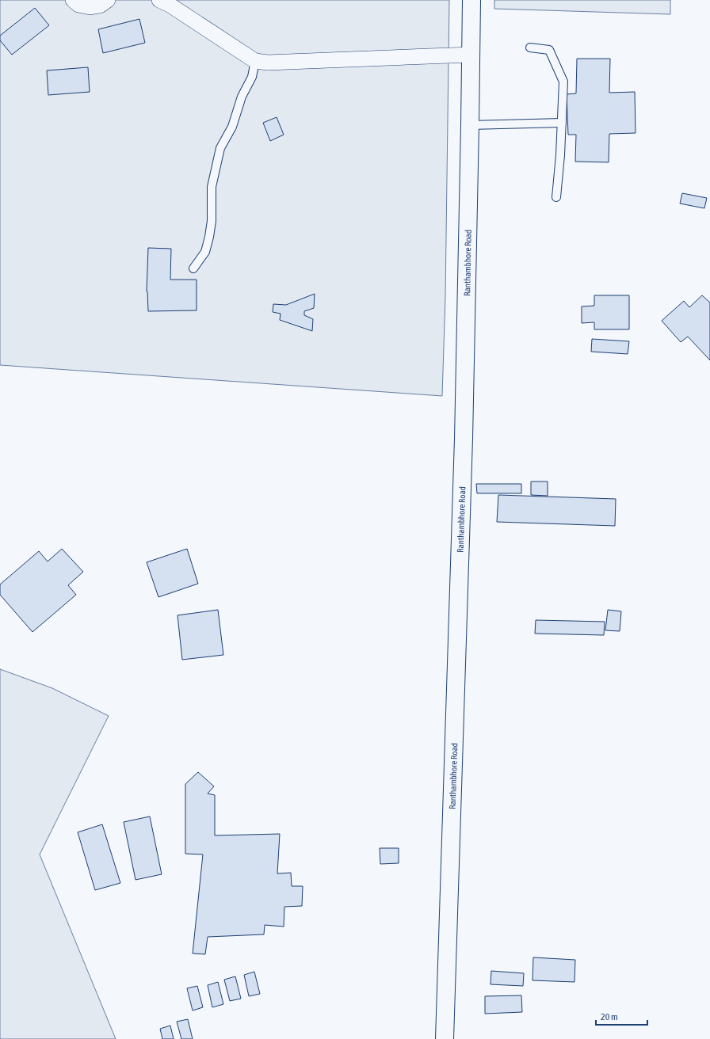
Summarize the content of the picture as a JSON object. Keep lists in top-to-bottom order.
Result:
{
  "streets": {
    "main road": ["Ranthambhore Road"]
  },
  "scale_bar": "20 m"
}
